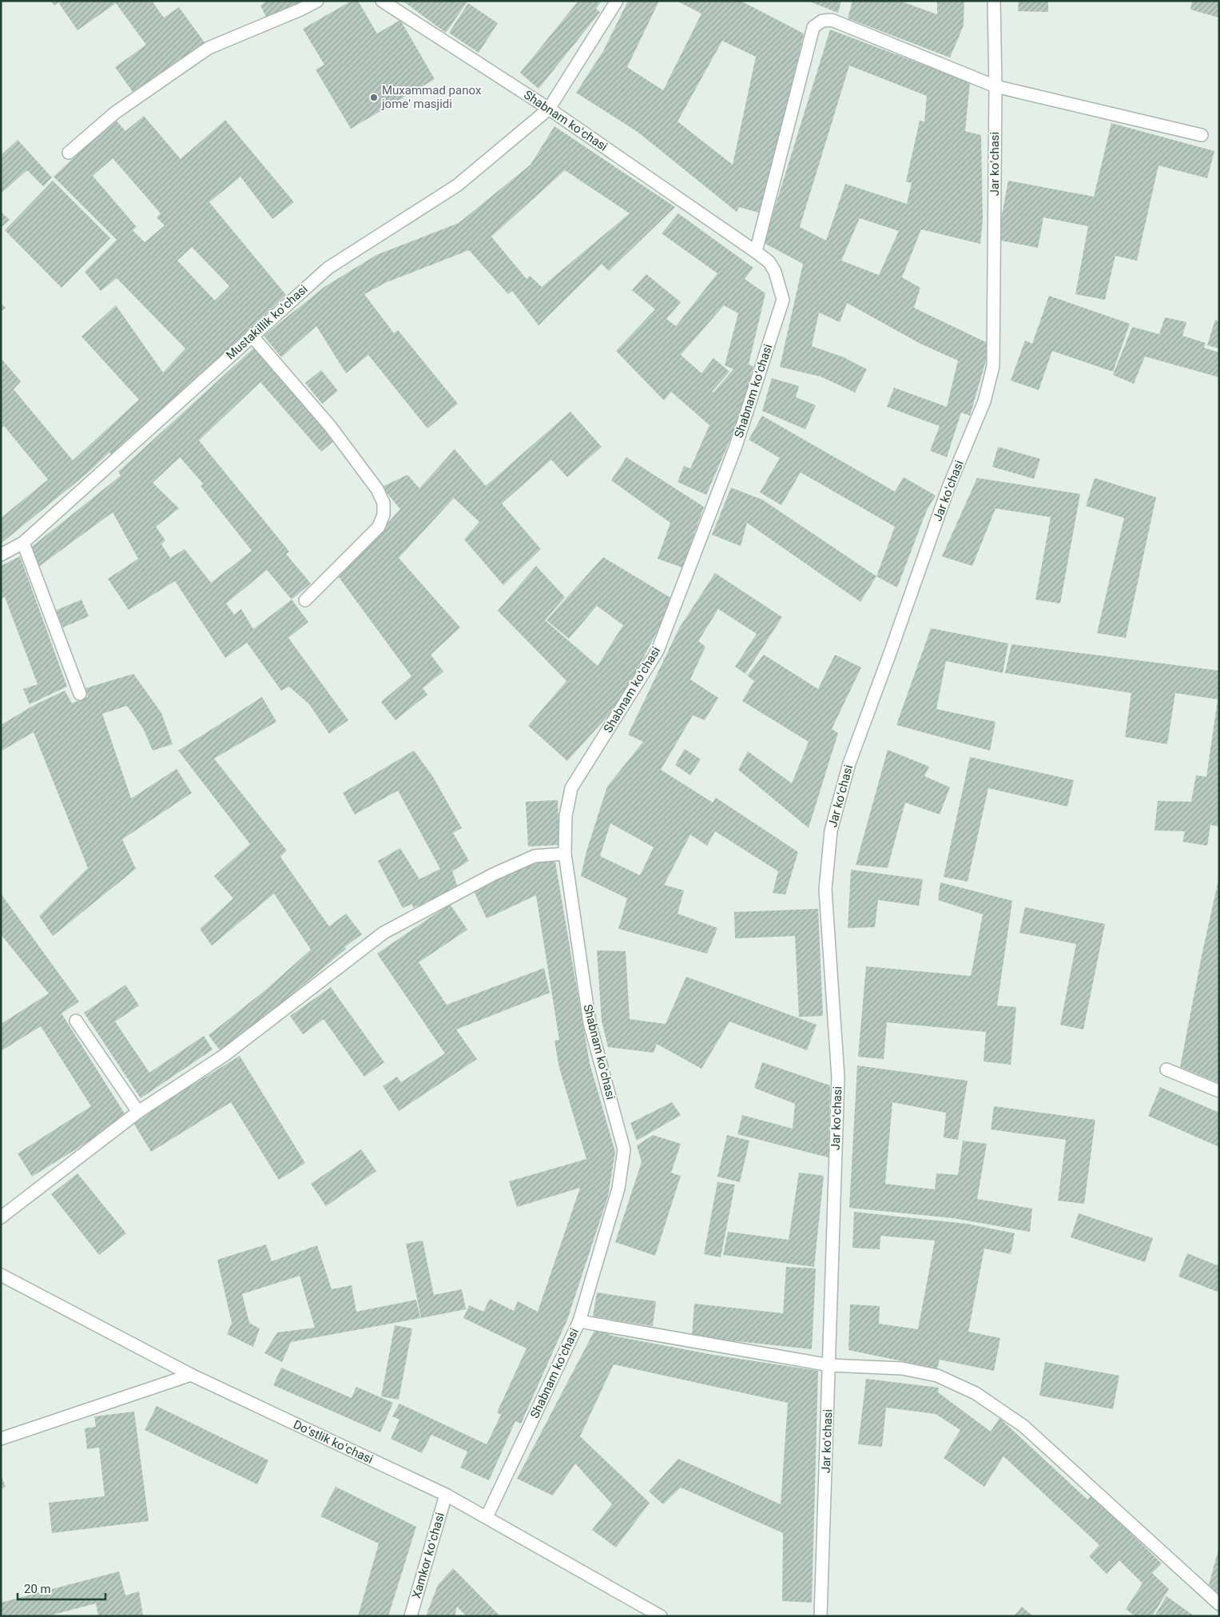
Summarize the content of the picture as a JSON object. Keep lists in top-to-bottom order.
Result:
{
  "streets": {
    "street": [
      "Shabnam koʻchasi",
      "Jar koʻchasi",
      "Mustakillik koʻchasi",
      "Doʻstlik koʻchasi",
      "Xamkor koʻchasi"
    ]
  },
  "crossings": [
    ["Shabnam koʻchasi", "Mustakillik koʻchasi"],
    ["Shabnam koʻchasi", "Doʻstlik koʻchasi"],
    ["Doʻstlik koʻchasi", "Xamkor koʻchasi"]
  ],
  "places": ["Muxammad panox jome' masjidi"],
  "scale_bar": "20 m"
}
